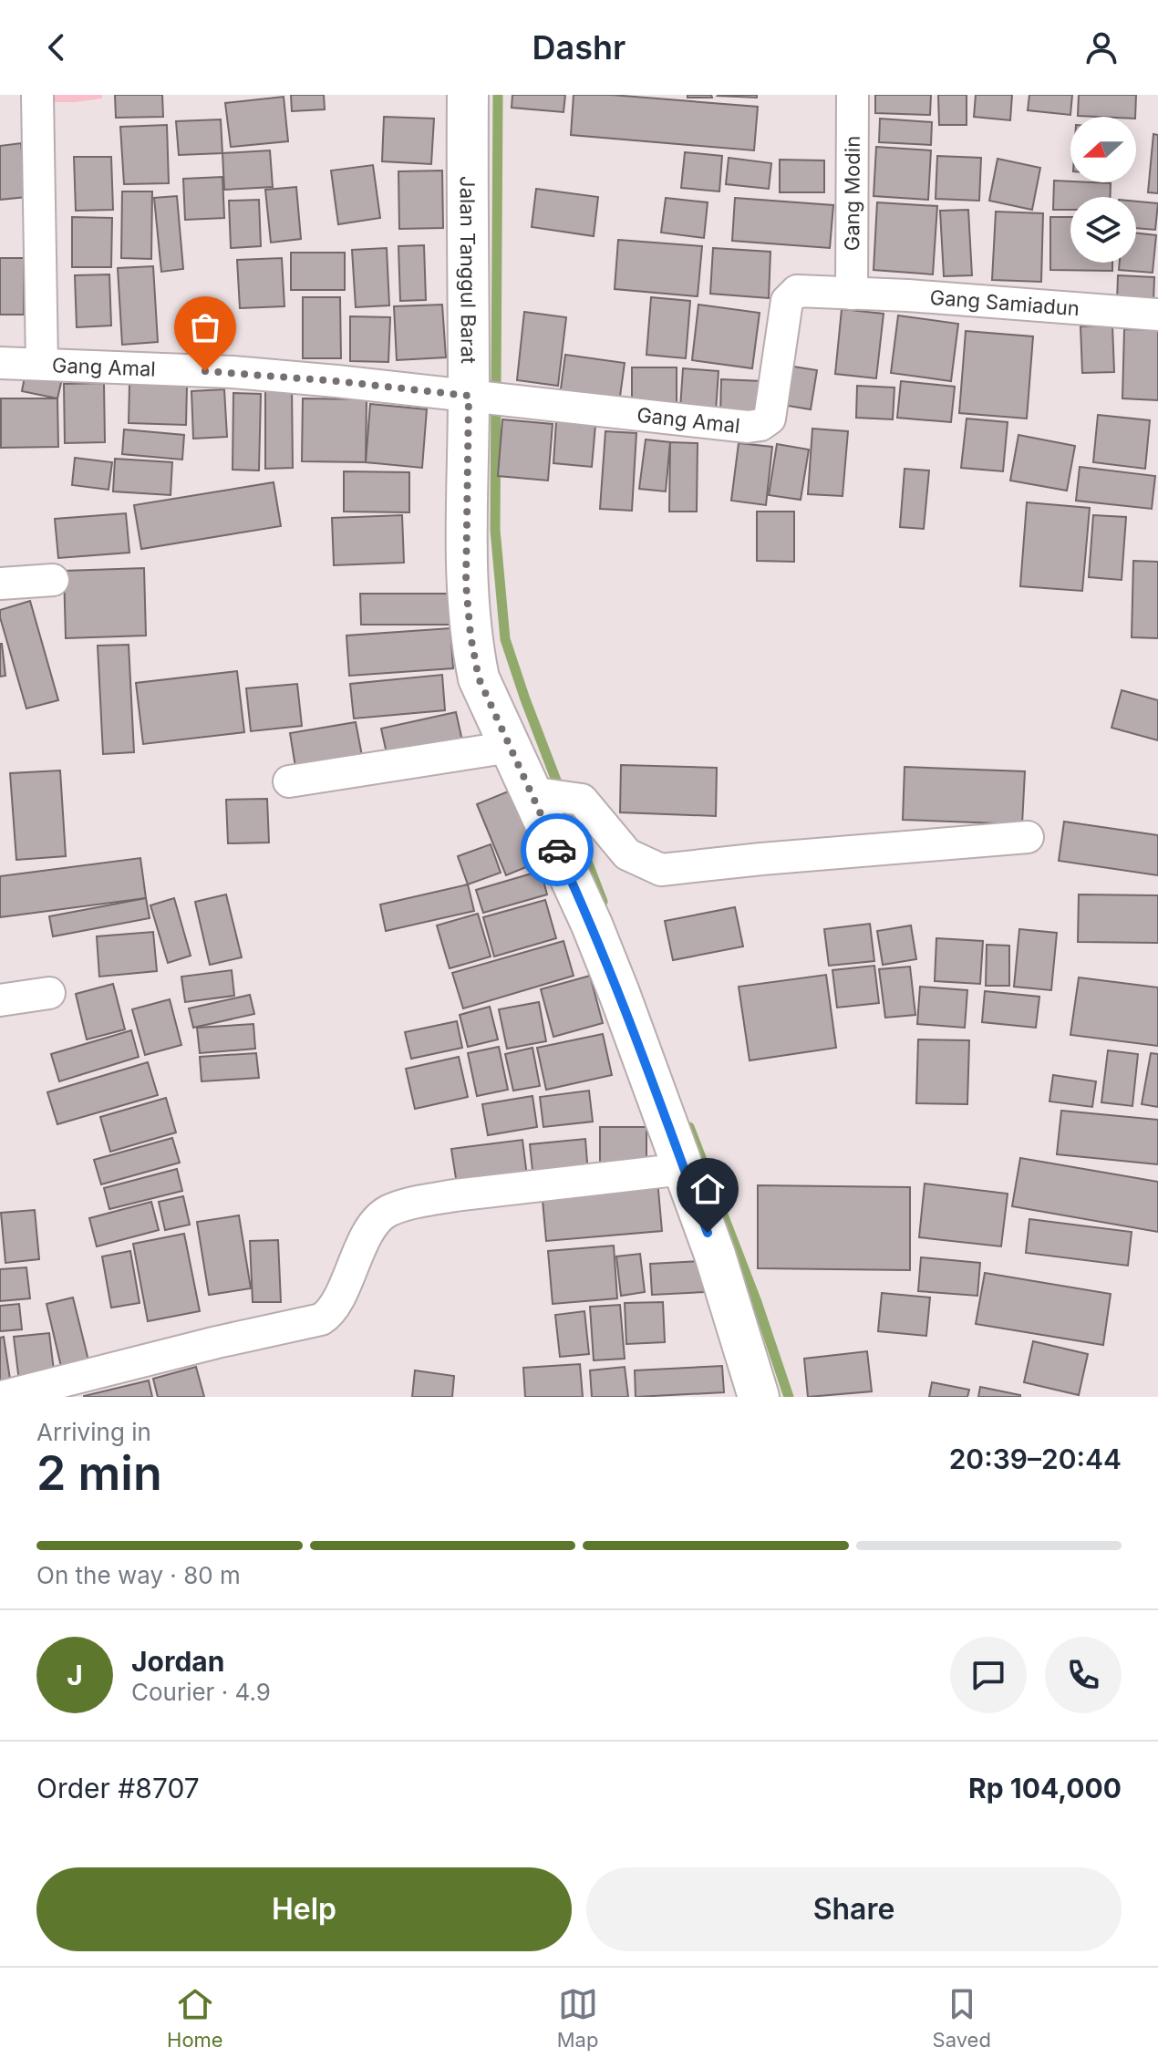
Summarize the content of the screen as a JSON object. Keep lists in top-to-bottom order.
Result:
{
  "streets": {
    "street": [
      "Gang Modin",
      "Jalan Tanggul Barat",
      "Gang Samiadun",
      "Gang Amal"
    ]
  },
  "crossings": [
    ["Gang Modin", "Gang Samiadun"],
    ["Gang Modin", "Gang Amal"],
    ["Jalan Tanggul Barat", "Gang Amal"],
    ["Gang Samiadun", "Gang Amal"]
  ],
  "north": "left",
  "page": {
    "header": "Dashr",
    "heading": ["2 min", "Arriving in", "20:39–20:44"],
    "panel": [
      "Jordan",
      "Courier · 4.9",
      "Order #8707",
      "Rp 104,000"
    ],
    "bar": "On the way · 80 m",
    "round": "J",
    "buttons": ["Help", "Share"],
    "tabs": ["Home", "Map", "Saved"]
  }
}
